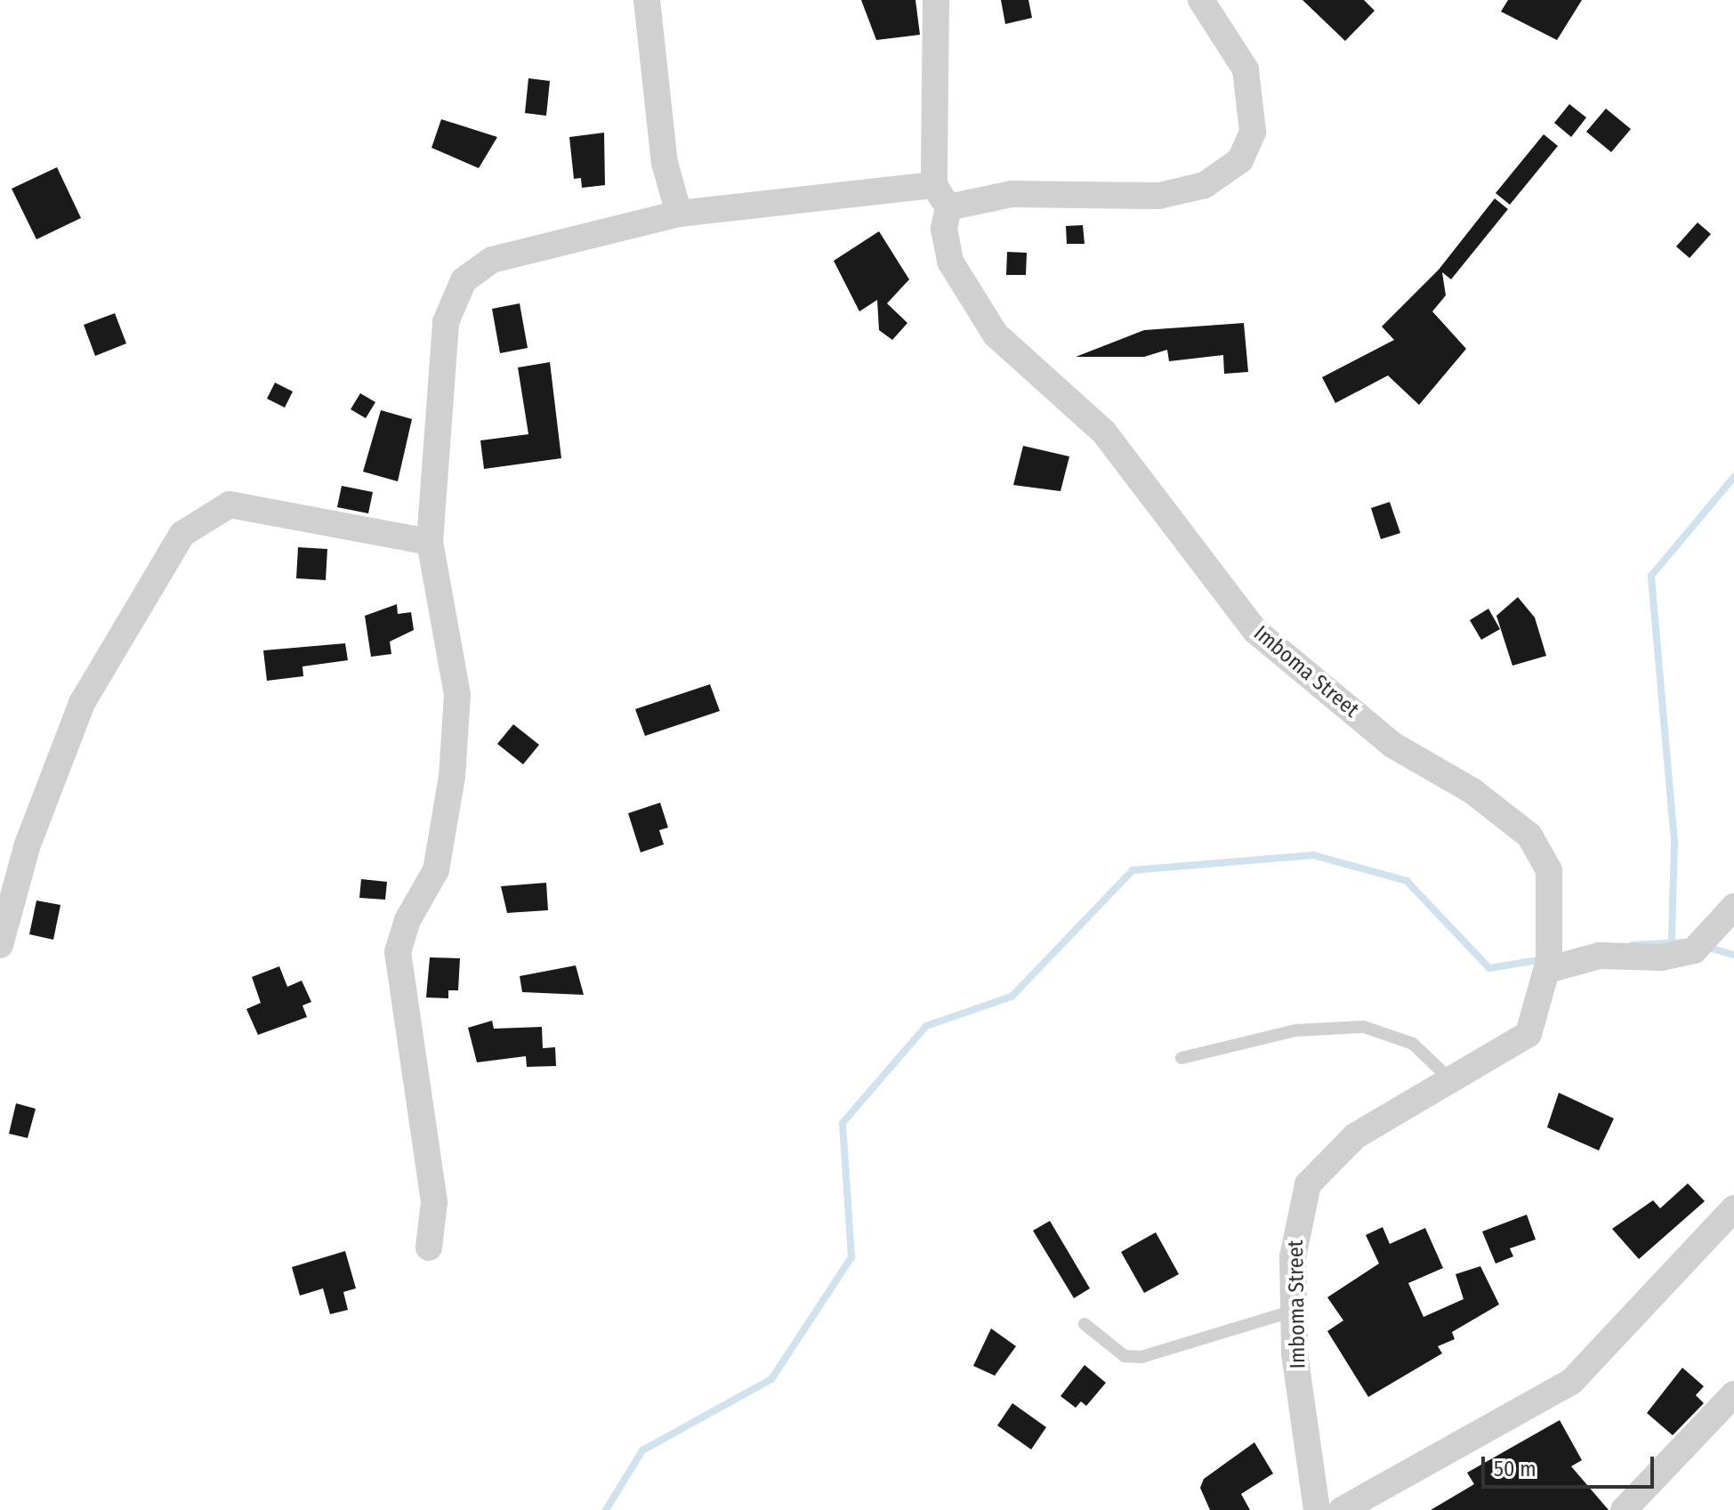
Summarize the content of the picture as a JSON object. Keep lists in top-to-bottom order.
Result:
{
  "streets": {
    "street": ["Imboma Street"]
  },
  "scale_bar": "50 m"
}
